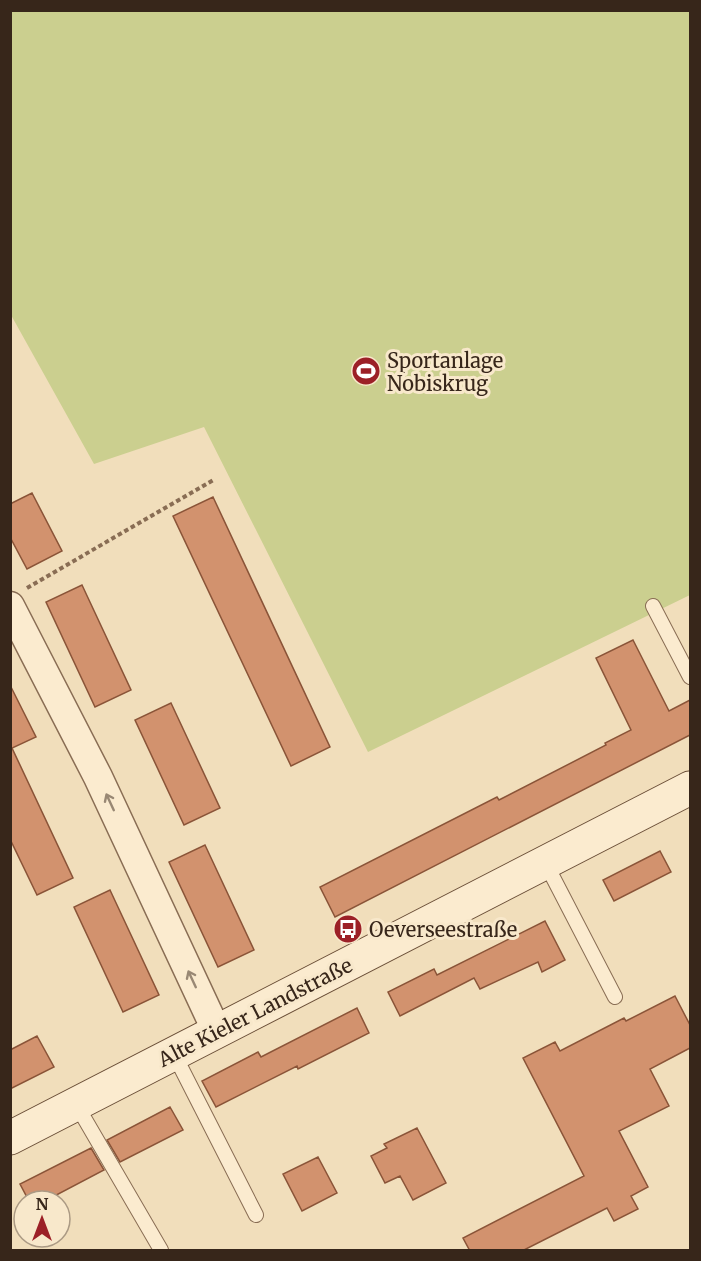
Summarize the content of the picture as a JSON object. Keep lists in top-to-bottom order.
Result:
{
  "streets": {
    "street": ["Alte Kieler Landstraße"]
  },
  "places": {
    "sports": ["Sportanlage Nobiskrug"],
    "bus stop": ["Oeverseestraße"]
  },
  "north": "top"
}
